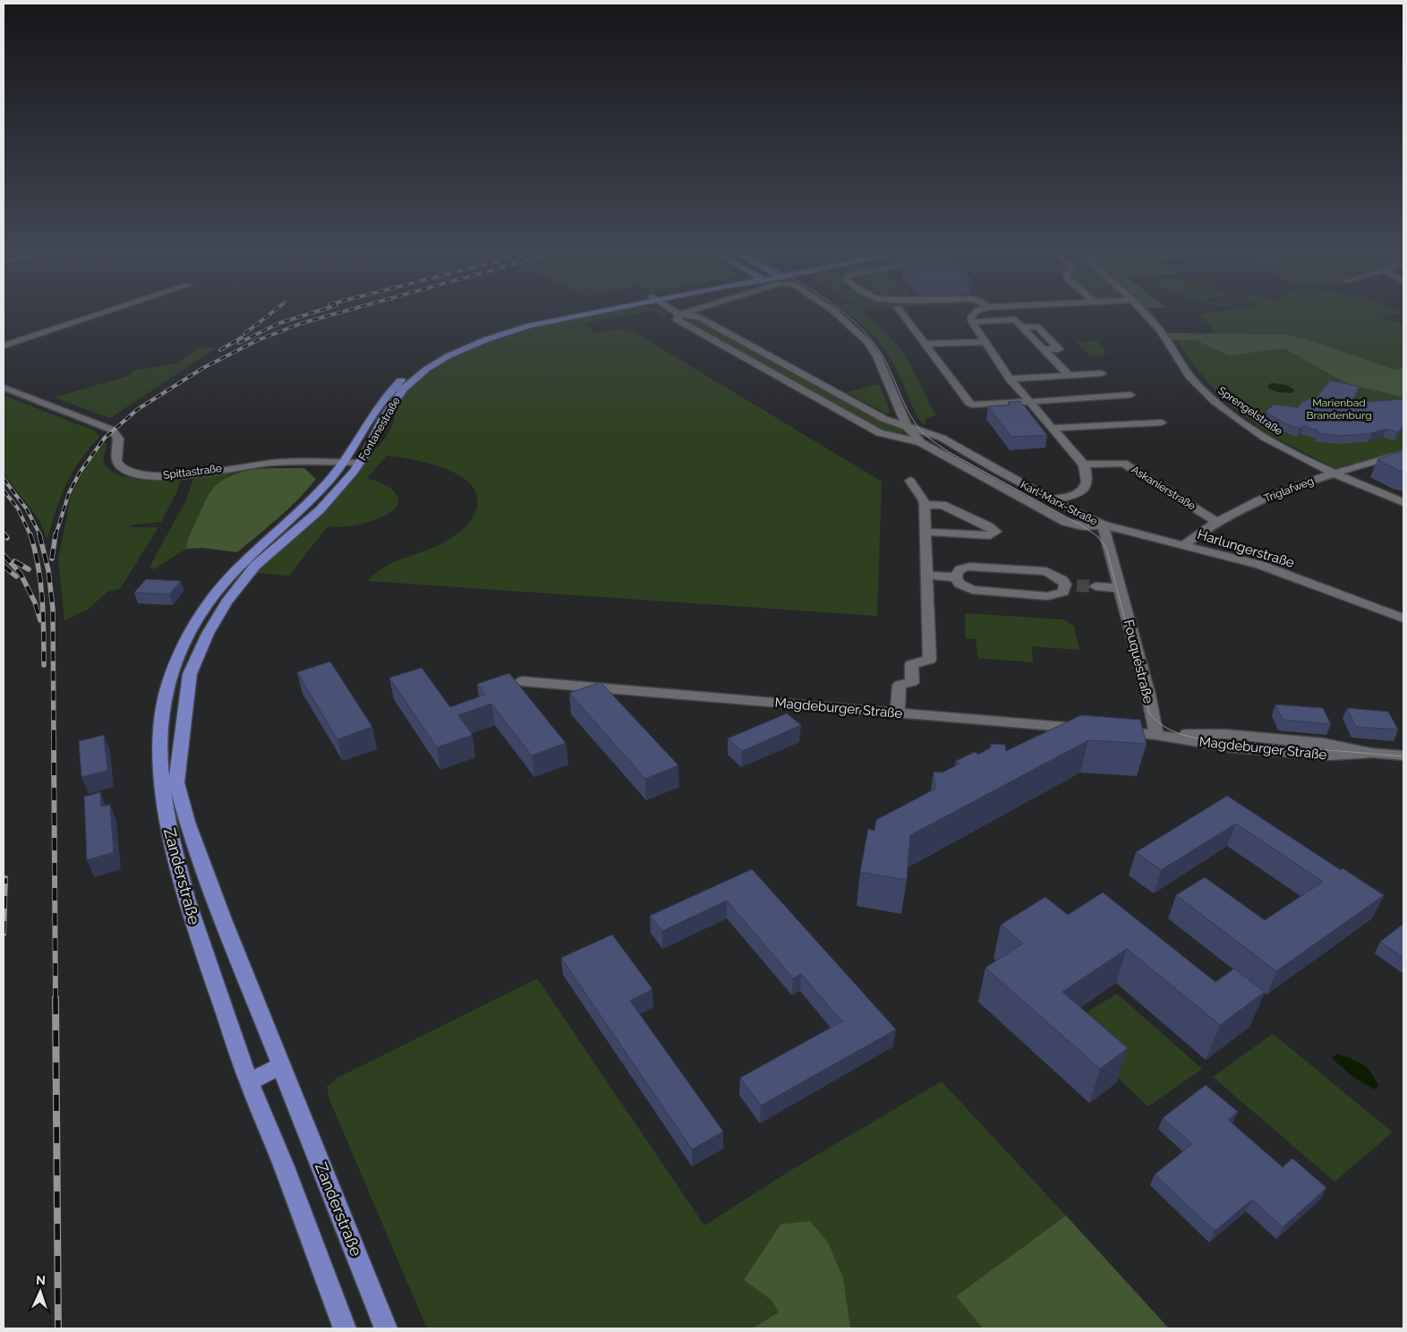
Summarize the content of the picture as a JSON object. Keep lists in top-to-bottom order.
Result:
{
  "streets": {
    "main road": ["Fontanestraße", "Zanderstraße"],
    "street": [
      "Sprengelstraße",
      "Spittastraße",
      "Askanierstraße",
      "Triglafweg",
      "Karl-Marx-Straße",
      "Harlungerstraße",
      "Fouquéstraße",
      "Magdeburger Straße"
    ]
  },
  "crossings": [
    ["Sprengelstraße", "Triglafweg"],
    ["Fontanestraße", "Spittastraße"],
    ["Fontanestraße", "Zanderstraße"],
    ["Askanierstraße", "Triglafweg"],
    ["Triglafweg", "Harlungerstraße"],
    ["Karl-Marx-Straße", "Harlungerstraße"],
    ["Karl-Marx-Straße", "Fouquéstraße"],
    ["Harlungerstraße", "Fouquéstraße"],
    ["Fouquéstraße", "Magdeburger Straße"]
  ],
  "parks": ["Marienbad Brandenburg"],
  "north": "top"
}
